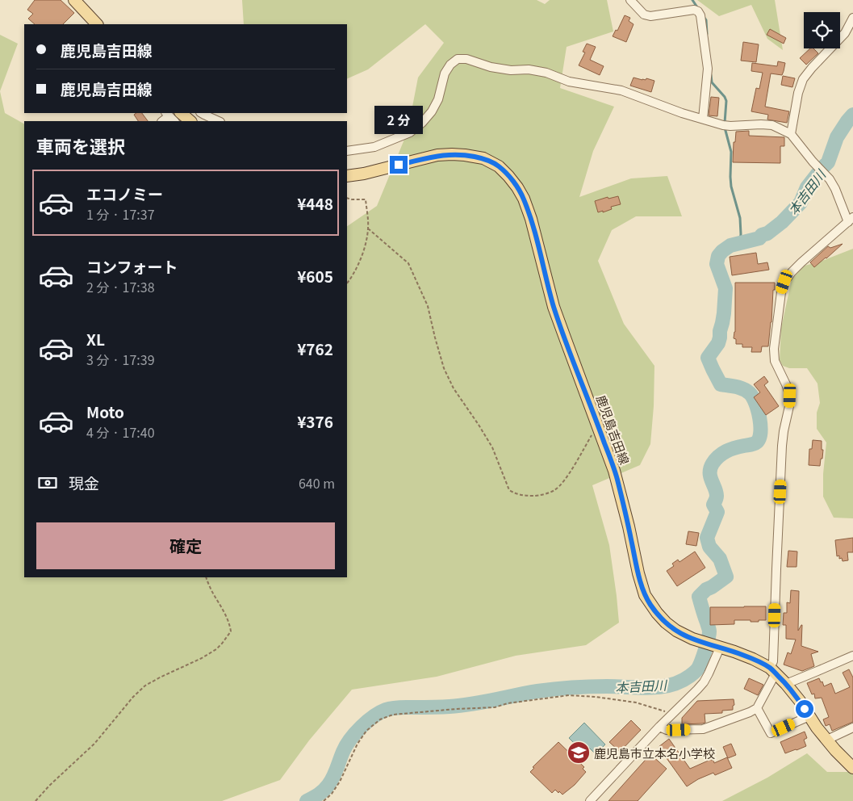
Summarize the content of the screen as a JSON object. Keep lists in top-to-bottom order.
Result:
{
  "streets": {
    "main road": ["鹿児島吉田線"]
  },
  "water": ["本吉田川"],
  "places": {
    "school or university": ["鹿児島市立本名小学校"]
  },
  "page": {
    "banner": ["鹿児島吉田線", "鹿児島吉田線"],
    "bubble": "2 分",
    "heading": "車両を選択",
    "list": [
      {
        "name": "エコノミー",
        "note": "1 分 · 17:37",
        "value": "¥448"
      },
      {
        "name": "コンフォート",
        "note": "2 分 · 17:38",
        "value": "¥605"
      },
      {
        "name": "XL",
        "note": "3 分 · 17:39",
        "value": "¥762"
      },
      {
        "name": "Moto",
        "note": "4 分 · 17:40",
        "value": "¥376"
      }
    ],
    "pay": ["現金", "640 m"],
    "buttons": "確定"
  }
}
